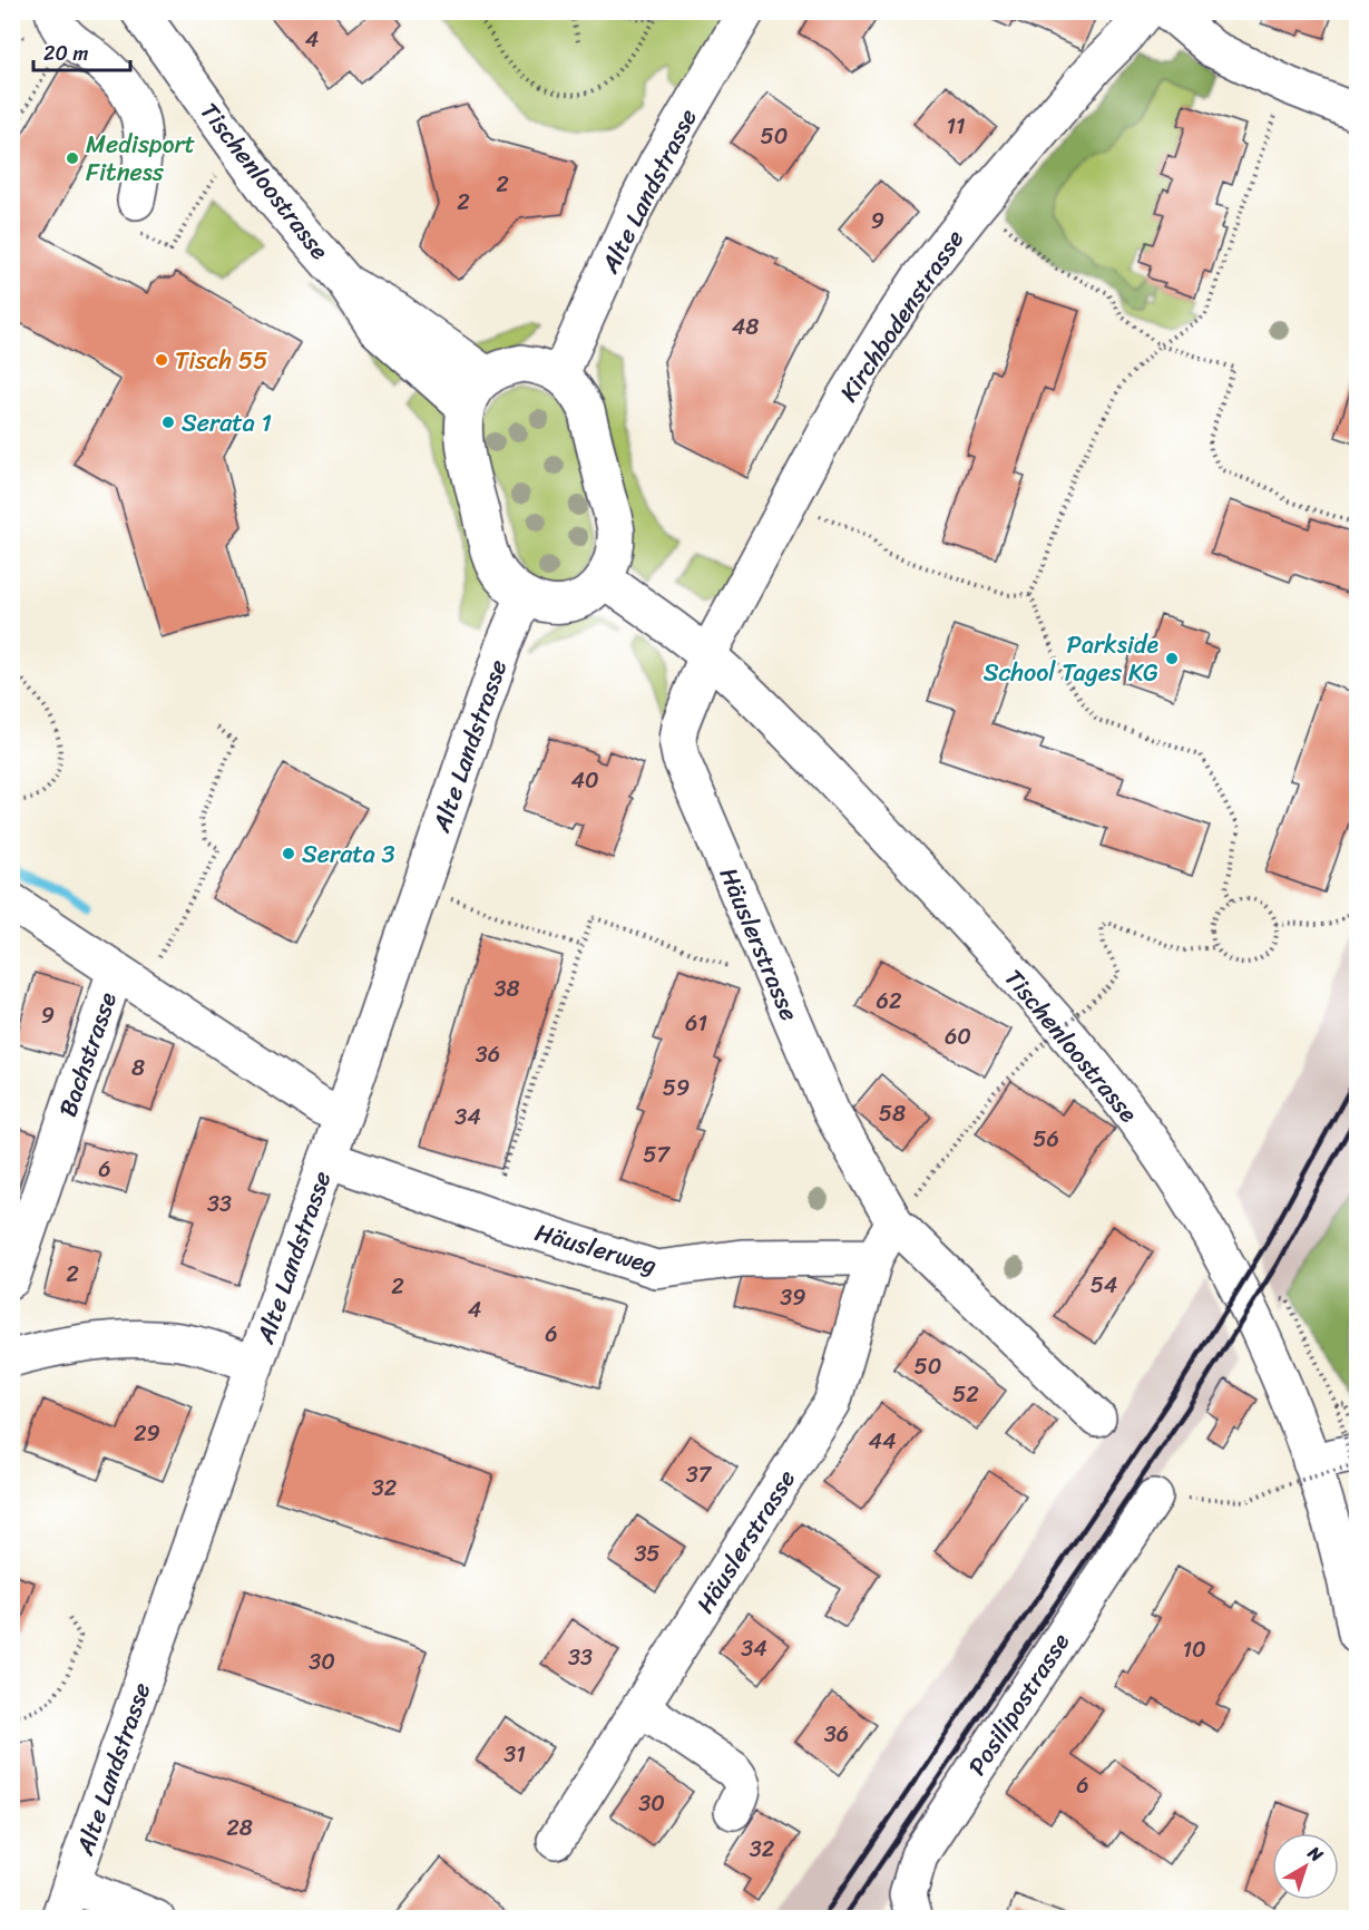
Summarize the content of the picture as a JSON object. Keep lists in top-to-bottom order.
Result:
{
  "streets": {
    "street": [
      "Tischenloostrasse",
      "Alte Landstrasse",
      "Kirchbodenstrasse",
      "Häuslerstrasse",
      "Bachstrasse",
      "Häuslerweg",
      "Posilipostrasse"
    ]
  },
  "crossings": [
    ["Tischenloostrasse", "Alte Landstrasse"],
    ["Tischenloostrasse", "Kirchbodenstrasse"],
    ["Tischenloostrasse", "Häuslerstrasse"],
    ["Alte Landstrasse", "Bachstrasse"],
    ["Alte Landstrasse", "Häuslerweg"],
    ["Kirchbodenstrasse", "Häuslerstrasse"],
    ["Häuslerstrasse", "Häuslerweg"]
  ],
  "places": [
    "Medisport Fitness",
    "Tisch 55",
    "Serata 1",
    "Parkside School Tages KG",
    "Serata 3"
  ],
  "house_numbers": [
    "4",
    "11",
    "50",
    "2",
    "2",
    "9",
    "48",
    "40",
    "38",
    "62",
    "9",
    "61",
    "60",
    "36",
    "8",
    "59",
    "58",
    "34",
    "56",
    "57",
    "6",
    "33",
    "2",
    "54",
    "2",
    "39",
    "4",
    "6",
    "50",
    "52",
    "29",
    "44",
    "37",
    "32",
    "35",
    "34",
    "10",
    "33",
    "30",
    "36",
    "31",
    "6",
    "30",
    "28",
    "32"
  ],
  "scale_bar": "20 m",
  "north": "top right"
}
